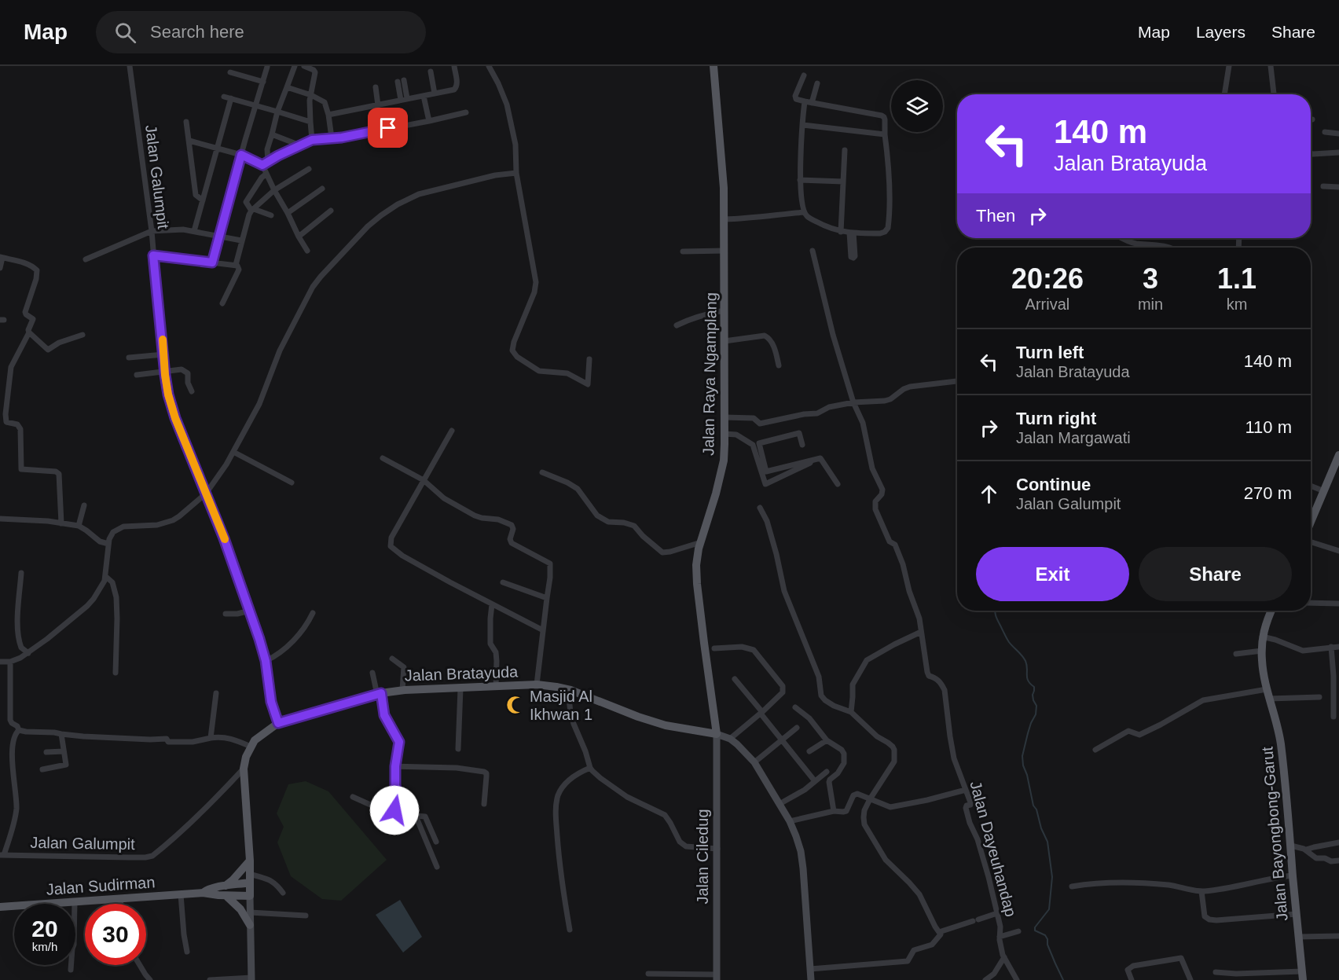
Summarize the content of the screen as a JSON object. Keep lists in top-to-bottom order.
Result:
{
  "streets": {
    "main road": [
      "Jalan Raya Ngamplang",
      "Jalan Bratayuda",
      "Jalan Bayongbong-Garut",
      "Jalan Sudirman"
    ],
    "street": ["Jalan Galumpit", "Jalan Dayeuhandap", "Jalan Ciledug"]
  },
  "crossings": [
    ["Jalan Galumpit", "Jalan Bratayuda"],
    ["Jalan Raya Ngamplang", "Jalan Bratayuda"],
    ["Jalan Raya Ngamplang", "Jalan Ciledug"],
    ["Jalan Bratayuda", "Jalan Ciledug"]
  ],
  "places": {
    "mosque": ["Masjid Al Ikhwan 1"]
  },
  "page": {
    "header": "Map",
    "search": "Search here",
    "nav": ["Map", "Layers", "Share"],
    "turn": ["140 m", "Jalan Bratayuda"],
    "then": "Then",
    "eta": [
      "20:26",
      "Arrival",
      "3",
      "min",
      "1.1",
      "km"
    ],
    "list": [
      {
        "name": "Turn left",
        "note": "Jalan Bratayuda",
        "value": "140 m"
      },
      {
        "name": "Turn right",
        "note": "Jalan Margawati",
        "value": "110 m"
      },
      {
        "name": "Continue",
        "note": "Jalan Galumpit",
        "value": "270 m"
      }
    ],
    "buttons": ["Exit", "Share"],
    "speed": "20 km/h",
    "limit": "30"
  }
}
